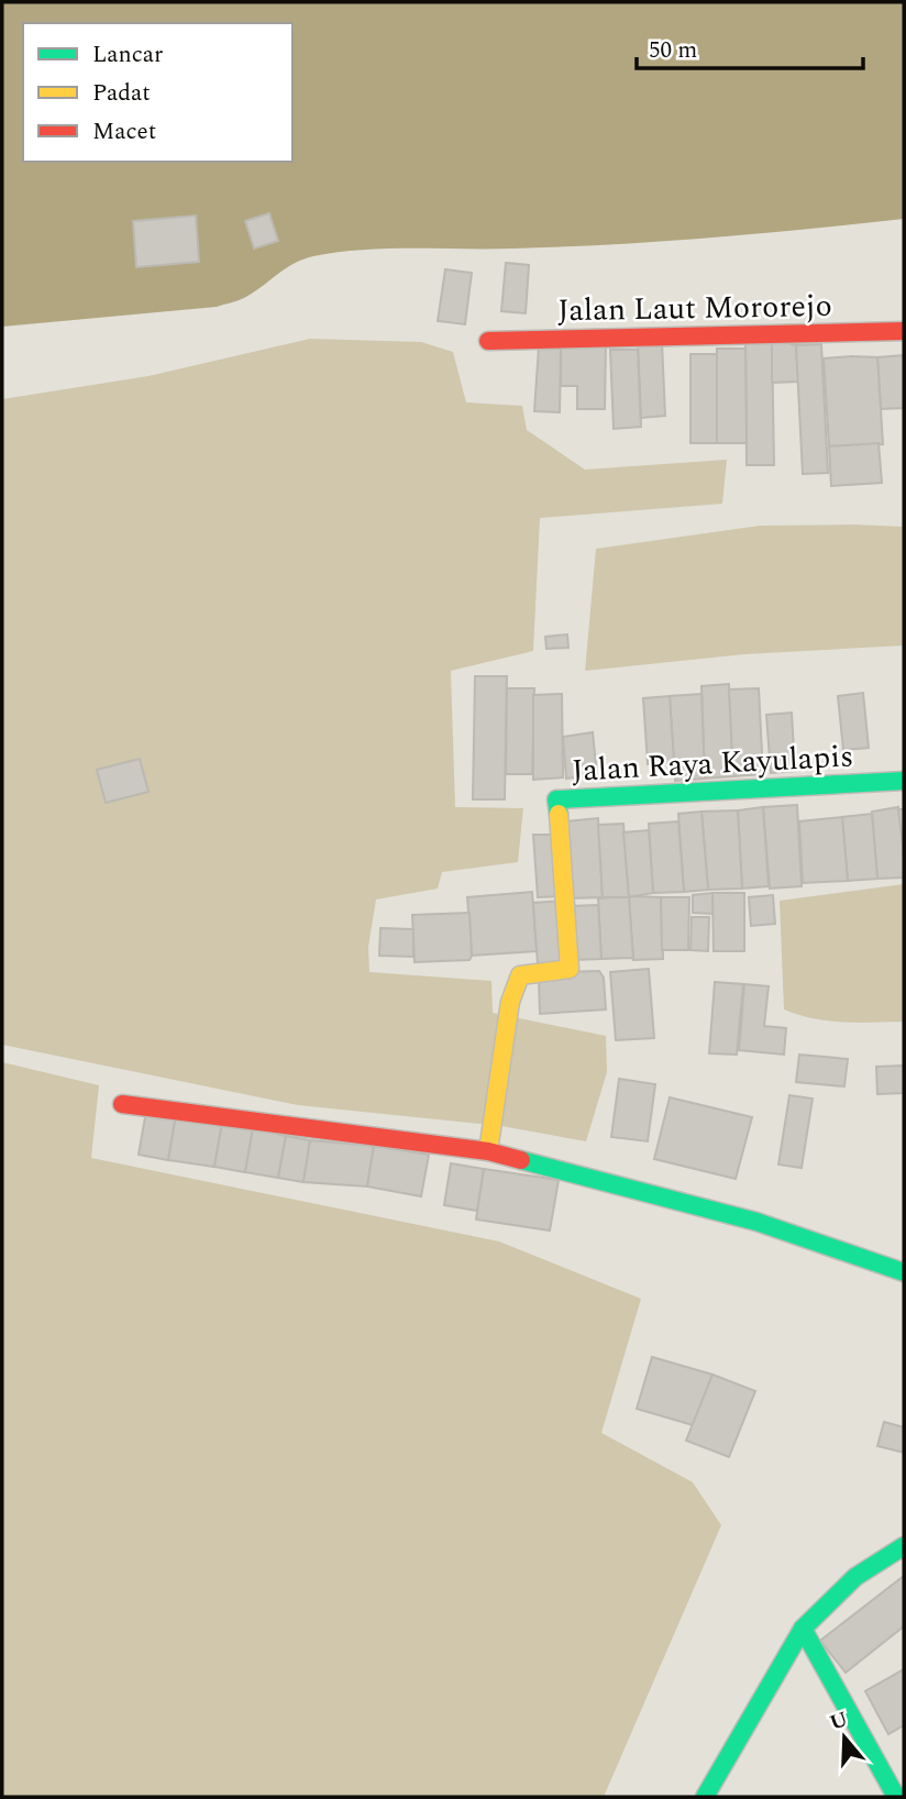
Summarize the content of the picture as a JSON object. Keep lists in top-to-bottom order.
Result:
{
  "streets": {
    "street": ["Jalan Laut Mororejo", "Jalan Raya Kayulapis"]
  },
  "legend": ["Lancar", "Padat", "Macet"],
  "scale_bar": "50 m",
  "north": "top"
}
